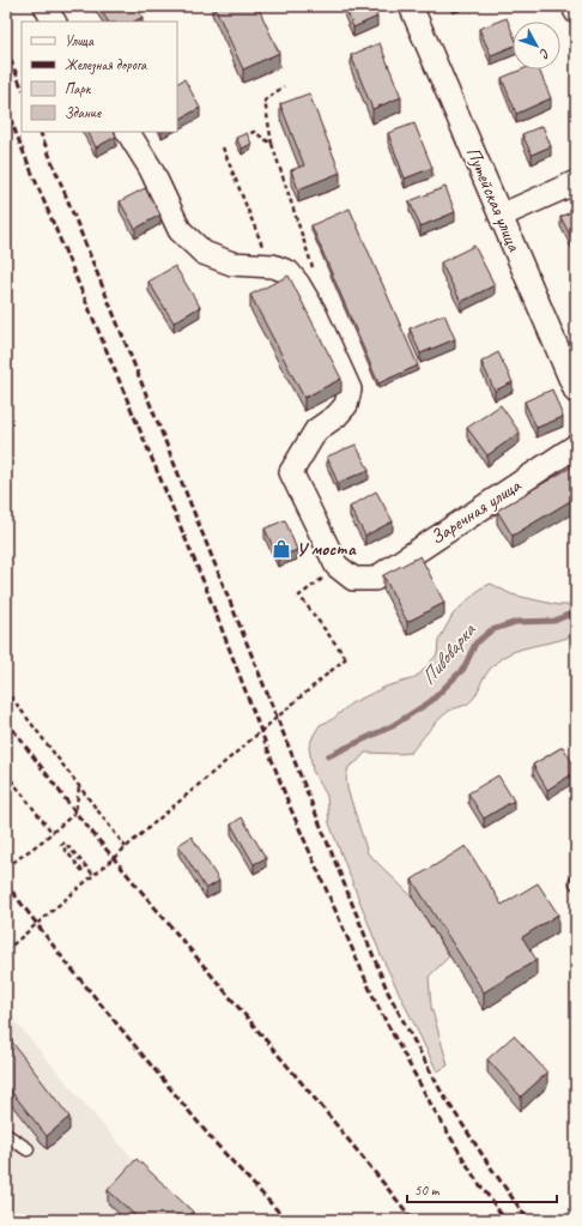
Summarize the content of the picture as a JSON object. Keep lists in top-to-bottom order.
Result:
{
  "streets": {
    "street": ["Путейская улица", "Заречная улица"]
  },
  "water": ["Пивоварка"],
  "places": {
    "shop": ["У моста"]
  },
  "legend": [
    "Улица",
    "Железная дорога",
    "Парк",
    "Здание"
  ],
  "scale_bar": "50 m",
  "north": "bottom right"
}
